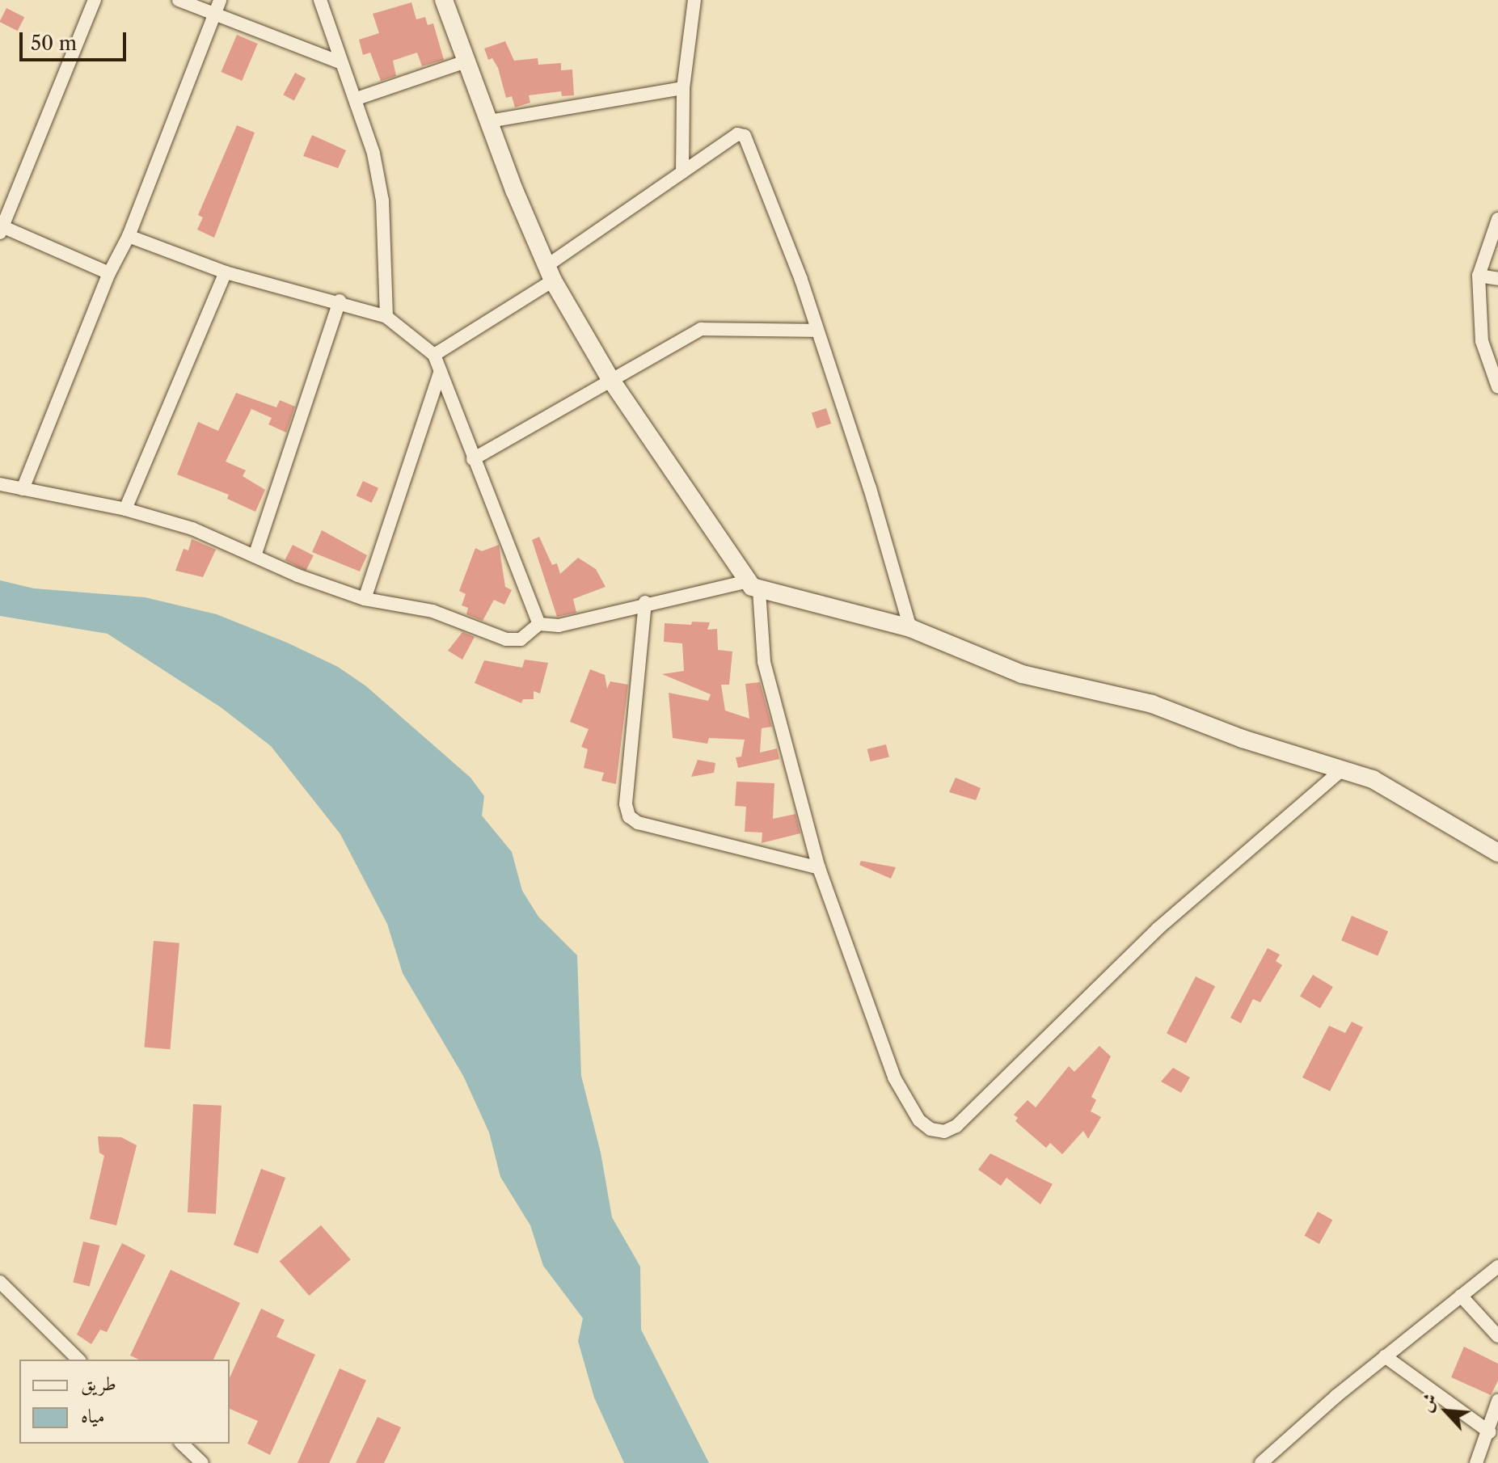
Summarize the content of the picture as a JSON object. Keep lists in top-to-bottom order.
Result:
{
  "legend": ["طريق", "مياه"],
  "scale_bar": "50 m",
  "north": "top left"
}
